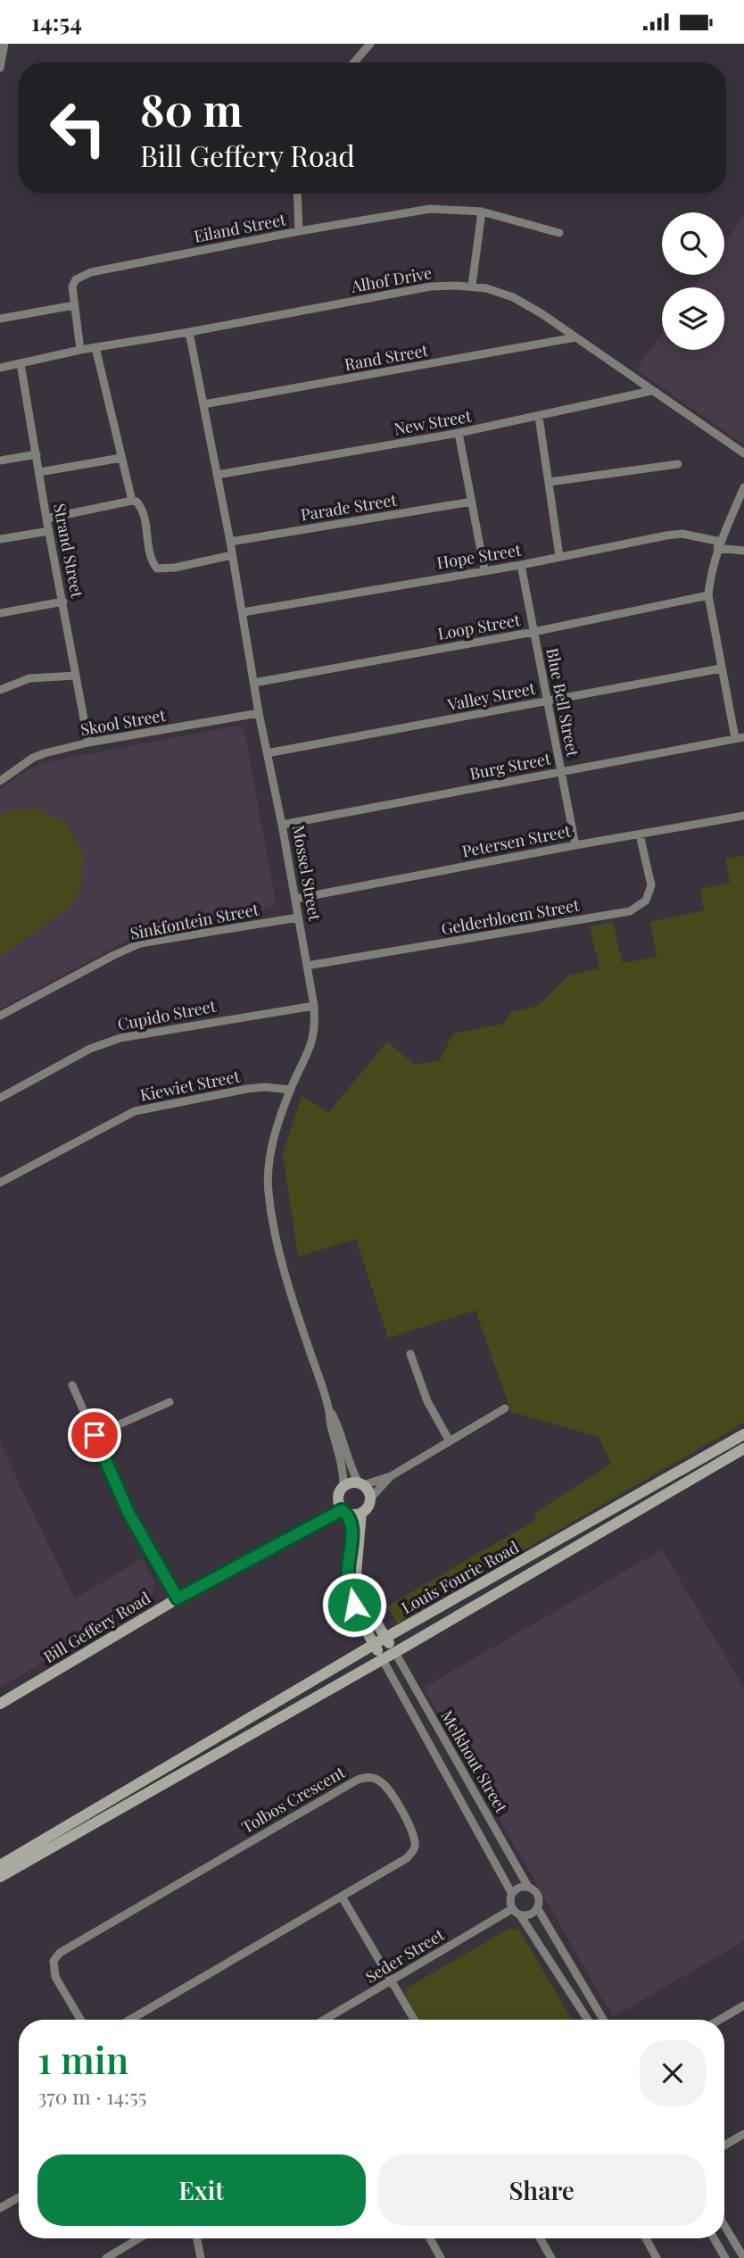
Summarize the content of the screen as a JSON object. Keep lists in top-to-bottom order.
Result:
{
  "streets": {
    "main road": ["Louis Fourie Road", "Bill Geffery Road"],
    "street": [
      "Eiland Street",
      "Alhof Drive",
      "Rand Street",
      "New Street",
      "Parade Street",
      "Strand Street",
      "Hope Street",
      "Loop Street",
      "Valley Street",
      "Blue Bell Street",
      "Skool Street",
      "Burg Street",
      "Petersen Street",
      "Mossel Street",
      "Gelderbloem Street",
      "Sinkfontein Street",
      "Cupido Street",
      "Kiewiet Street",
      "Melkhout Street",
      "Tolbos Crescent",
      "Seder Street"
    ]
  },
  "crossings": [
    ["Eiland Street", "Alhof Drive"],
    ["Alhof Drive", "Rand Street"],
    ["Alhof Drive", "New Street"],
    ["Alhof Drive", "Strand Street"],
    ["Alhof Drive", "Mossel Street"],
    ["Rand Street", "Mossel Street"],
    ["New Street", "Mossel Street"],
    ["Parade Street", "Mossel Street"],
    ["Strand Street", "Skool Street"],
    ["Hope Street", "Blue Bell Street"],
    ["Hope Street", "Mossel Street"],
    ["Loop Street", "Blue Bell Street"],
    ["Loop Street", "Mossel Street"],
    ["Valley Street", "Blue Bell Street"],
    ["Valley Street", "Mossel Street"],
    ["Blue Bell Street", "Burg Street"],
    ["Blue Bell Street", "Petersen Street"],
    ["Skool Street", "Mossel Street"],
    ["Burg Street", "Mossel Street"],
    ["Petersen Street", "Mossel Street"],
    ["Petersen Street", "Gelderbloem Street"],
    ["Mossel Street", "Gelderbloem Street"],
    ["Mossel Street", "Sinkfontein Street"],
    ["Mossel Street", "Cupido Street"],
    ["Mossel Street", "Kiewiet Street"],
    ["Louis Fourie Road", "Melkhout Street"],
    ["Melkhout Street", "Seder Street"]
  ],
  "page": {
    "status": "14:54",
    "turn": ["80 m", "Bill Geffery Road"],
    "heading": ["1 min", "370 m · 14:55"],
    "buttons": ["Exit", "Share"]
  }
}
